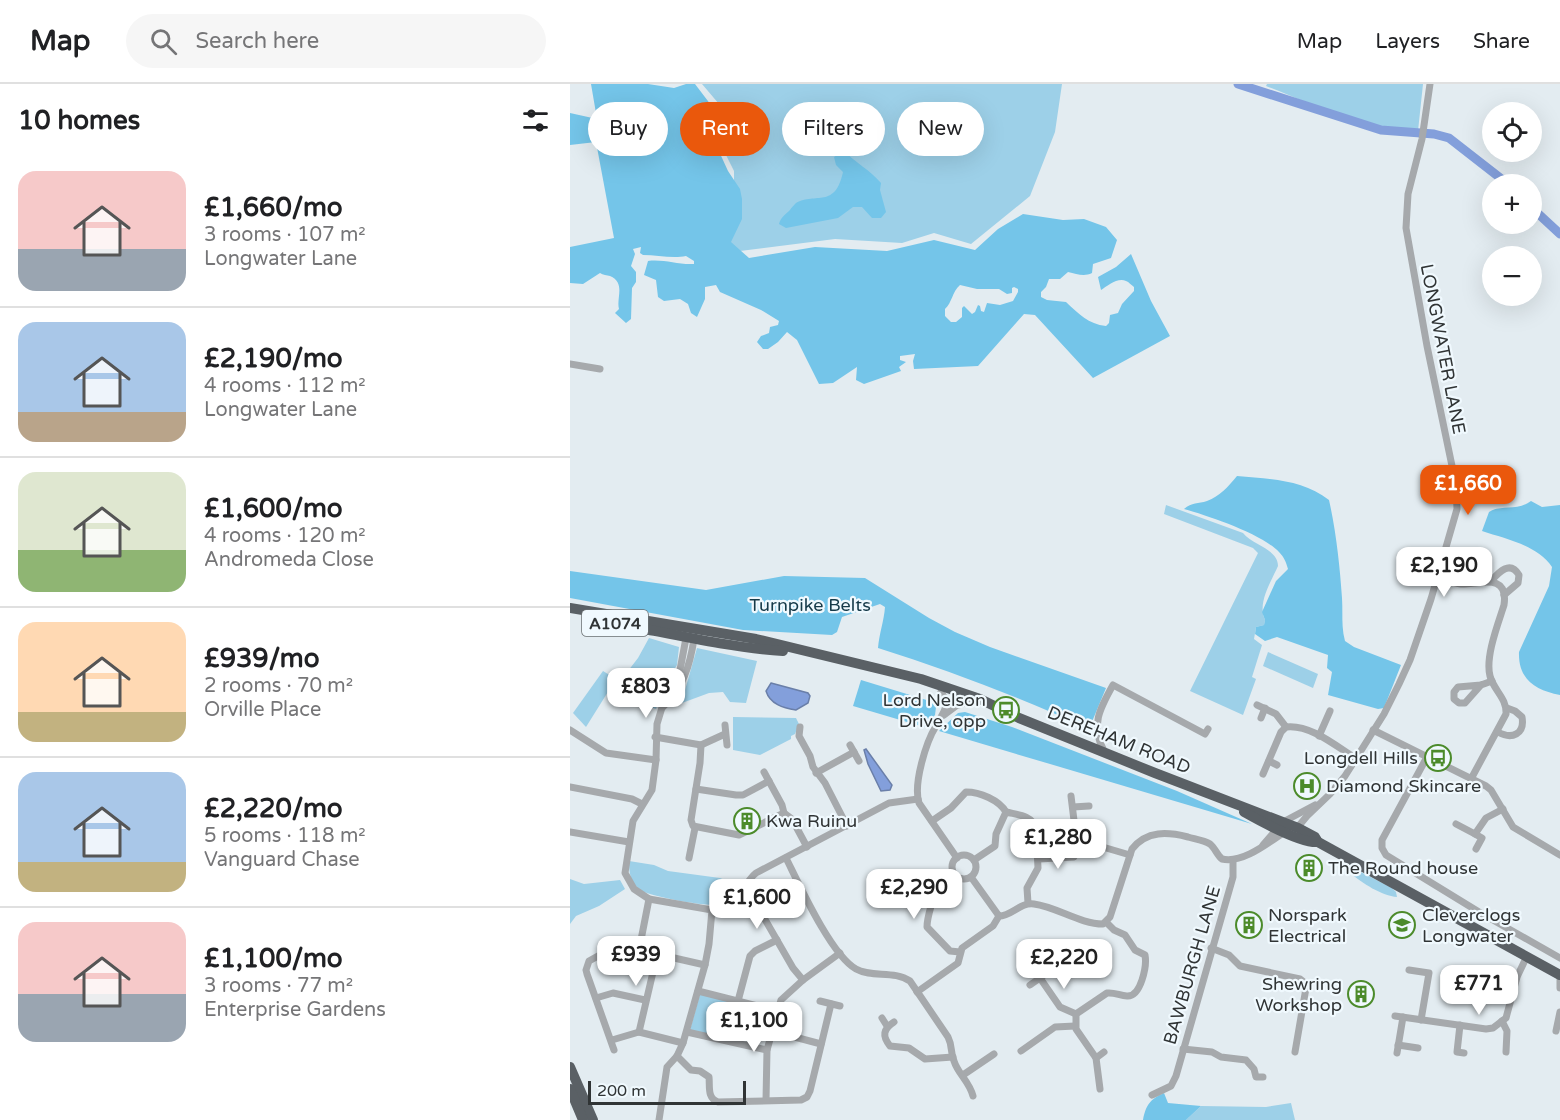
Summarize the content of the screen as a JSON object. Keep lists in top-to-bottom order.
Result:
{
  "streets": {
    "highway": ["A1074", "DEREHAM ROAD"],
    "street": ["LONGWATER LANE", "BAWBURGH LANE"]
  },
  "crossings": [
    ["LONGWATER LANE", "DEREHAM ROAD"]
  ],
  "parks": ["Turnpike Belts"],
  "places": {
    "bus stop": ["Lord Nelson Drive, opp", "Longdell Hills"],
    "hospital": ["Diamond Skincare"],
    "building": [
      "Kwa Ruinu",
      "The Round house",
      "Norspark Electrical",
      "Shewring Workshop"
    ],
    "school or university": ["Cleverclogs Longwater"]
  },
  "scale_bar": "200 m",
  "page": {
    "header": "Map",
    "search": "Search here",
    "nav": ["Map", "Layers", "Share"],
    "heading": "10 homes",
    "map_buttons": ["+", "−"],
    "chip": [
      "Buy",
      "Rent",
      "Filters",
      "New"
    ],
    "list": [
      {
        "name": "£1,660/mo",
        "note": "3 rooms · 107 m² · Longwater Lane"
      },
      {
        "name": "£2,190/mo",
        "note": "4 rooms · 112 m² · Longwater Lane"
      },
      {
        "name": "£1,600/mo",
        "note": "4 rooms · 120 m² · Andromeda Close"
      },
      {
        "name": "£939/mo",
        "note": "2 rooms · 70 m² · Orville Place"
      },
      {
        "name": "£2,220/mo",
        "note": "5 rooms · 118 m² · Vanguard Chase"
      },
      {
        "name": "£1,100/mo",
        "note": "3 rooms · 77 m² · Enterprise Gardens"
      }
    ],
    "price": [
      "£1,660",
      "£2,190",
      "£803",
      "£1,280",
      "£2,290",
      "£1,600",
      "£939",
      "£2,220",
      "£771",
      "£1,100"
    ],
    "scale": "200 m"
  }
}
